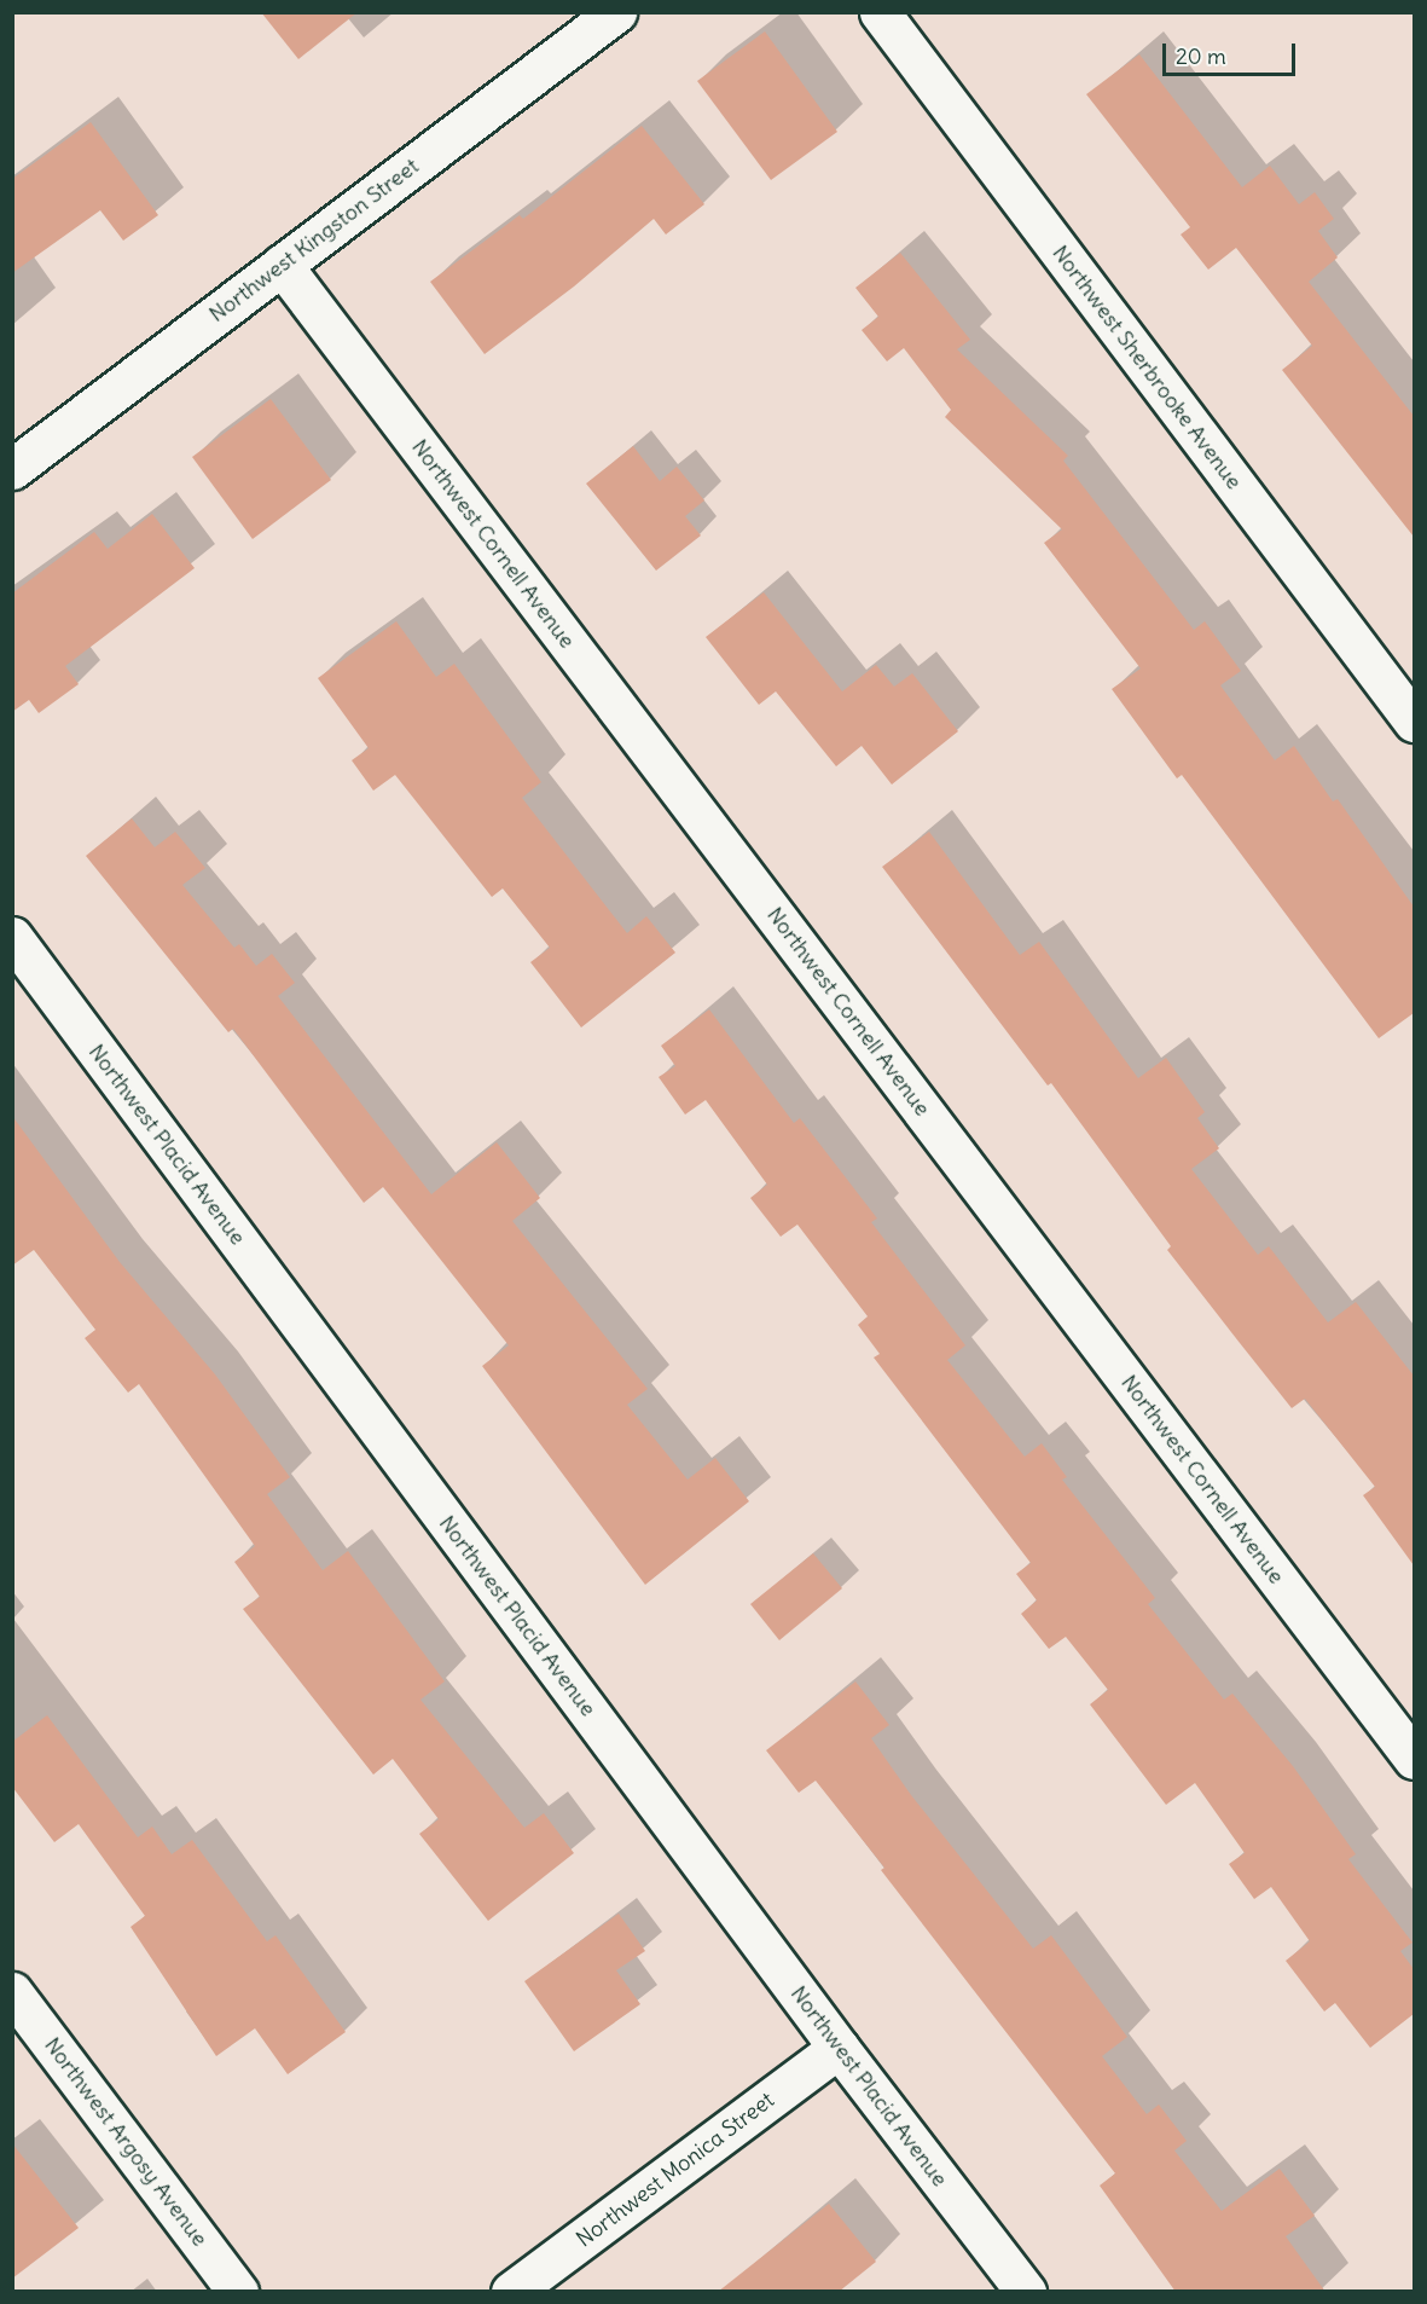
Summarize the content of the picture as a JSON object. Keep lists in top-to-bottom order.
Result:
{
  "streets": {
    "street": [
      "Northwest Kingston Street",
      "Northwest Sherbrooke Avenue",
      "Northwest Cornell Avenue",
      "Northwest Placid Avenue",
      "Northwest Argosy Avenue",
      "Northwest Monica Street"
    ]
  },
  "crossings": [
    ["Northwest Kingston Street", "Northwest Cornell Avenue"],
    ["Northwest Placid Avenue", "Northwest Monica Street"]
  ],
  "scale_bar": "20 m"
}
